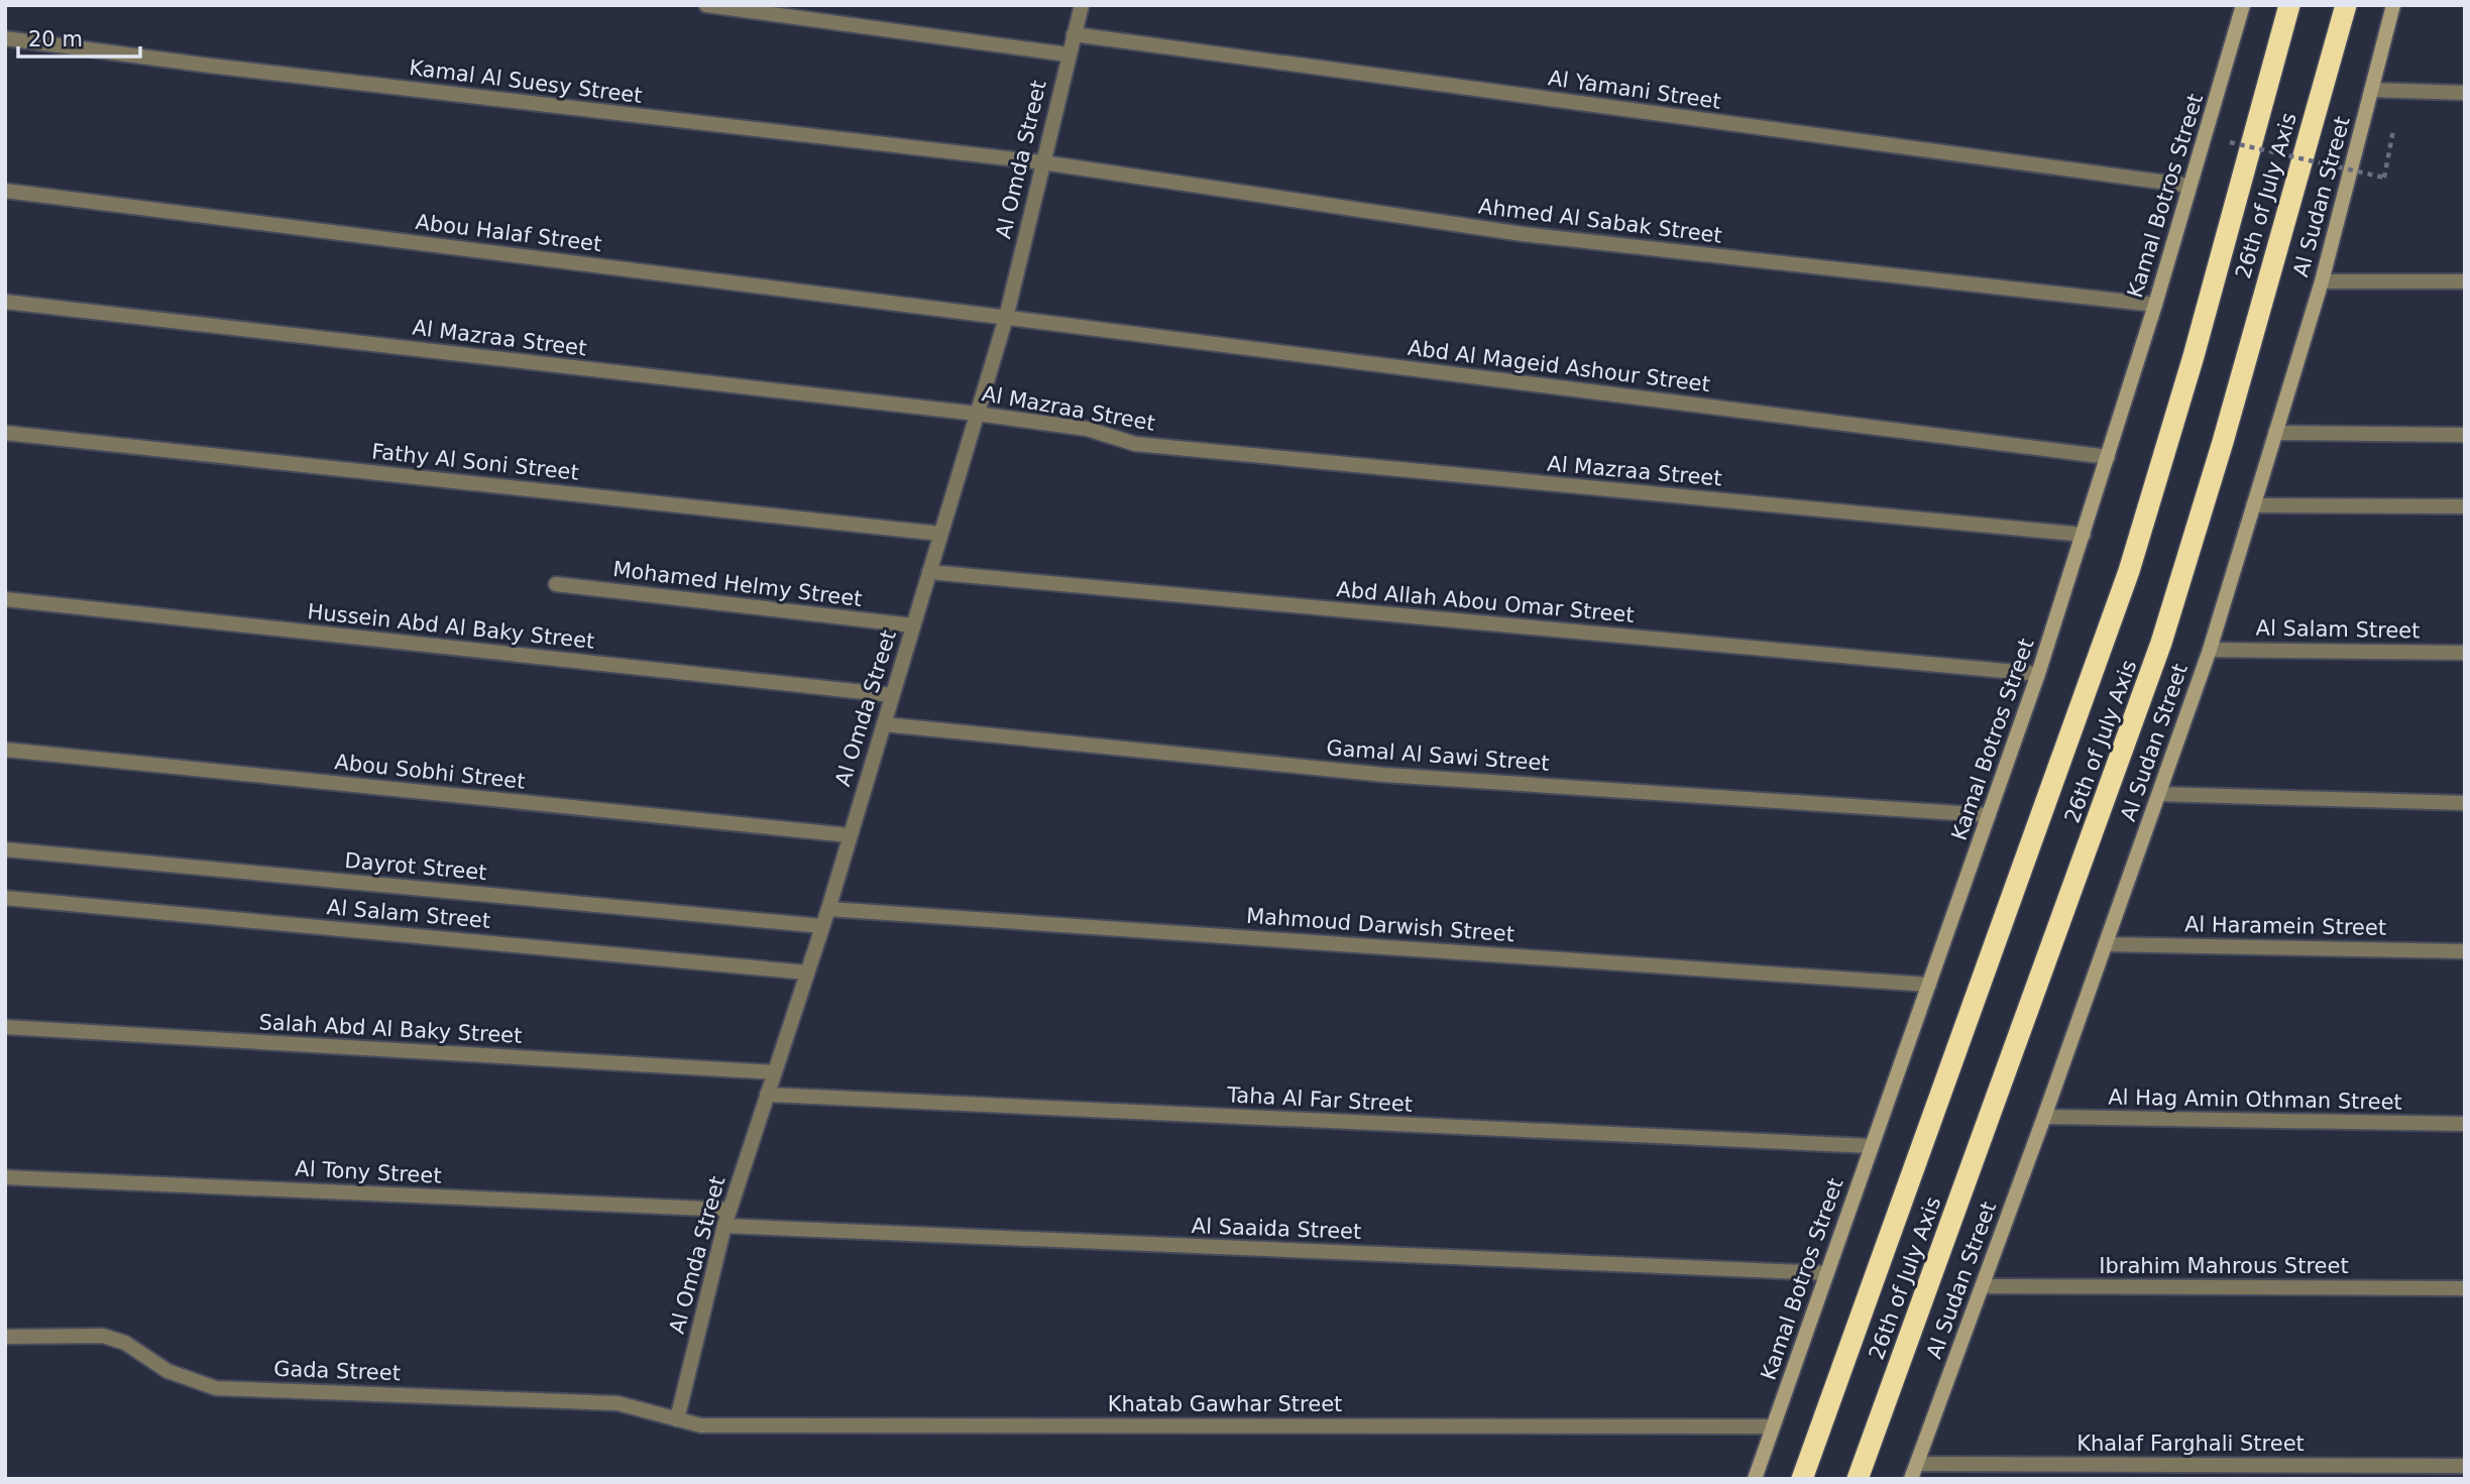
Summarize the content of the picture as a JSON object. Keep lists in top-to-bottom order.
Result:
{
  "streets": {
    "highway": ["26th of July Axis"],
    "street": [
      "Kamal Al Suesy Street",
      "Al Yamani Street",
      "Al Omda Street",
      "Kamal Botros Street",
      "Al Sudan Street",
      "Ahmed Al Sabak Street",
      "Abou Halaf Street",
      "Al Mazraa Street",
      "Abd Al Mageid Ashour Street",
      "Fathy Al Soni Street",
      "Mohamed Helmy Street",
      "Abd Allah Abou Omar Street",
      "Hussein Abd Al Baky Street",
      "Al Salam Street",
      "Gamal Al Sawi Street",
      "Abou Sobhi Street",
      "Dayrot Street",
      "Mahmoud Darwish Street",
      "Al Haramein Street",
      "Salah Abd Al Baky Street",
      "Taha Al Far Street",
      "Al Hag Amin Othman Street",
      "Al Tony Street",
      "Al Saaida Street",
      "Ibrahim Mahrous Street",
      "Gada Street",
      "Khatab Gawhar Street",
      "Khalaf Farghali Street"
    ]
  },
  "crossings": [
    ["Kamal Al Suesy Street", "Al Omda Street"],
    ["Kamal Al Suesy Street", "Ahmed Al Sabak Street"],
    ["Al Yamani Street", "Al Omda Street"],
    ["Al Yamani Street", "Kamal Botros Street"],
    ["Al Omda Street", "Ahmed Al Sabak Street"],
    ["Al Omda Street", "Abou Halaf Street"],
    ["Al Omda Street", "Al Mazraa Street"],
    ["Al Omda Street", "Abd Al Mageid Ashour Street"],
    ["Al Omda Street", "Fathy Al Soni Street"],
    ["Al Omda Street", "Mohamed Helmy Street"],
    ["Al Omda Street", "Abd Allah Abou Omar Street"],
    ["Al Omda Street", "Hussein Abd Al Baky Street"],
    ["Al Omda Street", "Al Salam Street"],
    ["Al Omda Street", "Gamal Al Sawi Street"],
    ["Al Omda Street", "Abou Sobhi Street"],
    ["Al Omda Street", "Dayrot Street"],
    ["Al Omda Street", "Mahmoud Darwish Street"],
    ["Al Omda Street", "Salah Abd Al Baky Street"],
    ["Al Omda Street", "Taha Al Far Street"],
    ["Al Omda Street", "Al Tony Street"],
    ["Al Omda Street", "Al Saaida Street"],
    ["Al Omda Street", "Gada Street"],
    ["Al Omda Street", "Khatab Gawhar Street"],
    ["Kamal Botros Street", "Ahmed Al Sabak Street"],
    ["Kamal Botros Street", "Al Mazraa Street"],
    ["Kamal Botros Street", "Abd Al Mageid Ashour Street"],
    ["Kamal Botros Street", "Abd Allah Abou Omar Street"],
    ["Kamal Botros Street", "Gamal Al Sawi Street"],
    ["Kamal Botros Street", "Mahmoud Darwish Street"],
    ["Kamal Botros Street", "Taha Al Far Street"],
    ["Kamal Botros Street", "Al Saaida Street"],
    ["Kamal Botros Street", "Khatab Gawhar Street"],
    ["Al Sudan Street", "Al Salam Street"],
    ["Al Sudan Street", "Al Haramein Street"],
    ["Al Sudan Street", "Al Hag Amin Othman Street"],
    ["Al Sudan Street", "Ibrahim Mahrous Street"],
    ["Al Sudan Street", "Khalaf Farghali Street"],
    ["Abou Halaf Street", "Abd Al Mageid Ashour Street"],
    ["Gada Street", "Khatab Gawhar Street"]
  ],
  "scale_bar": "20 m"
}
